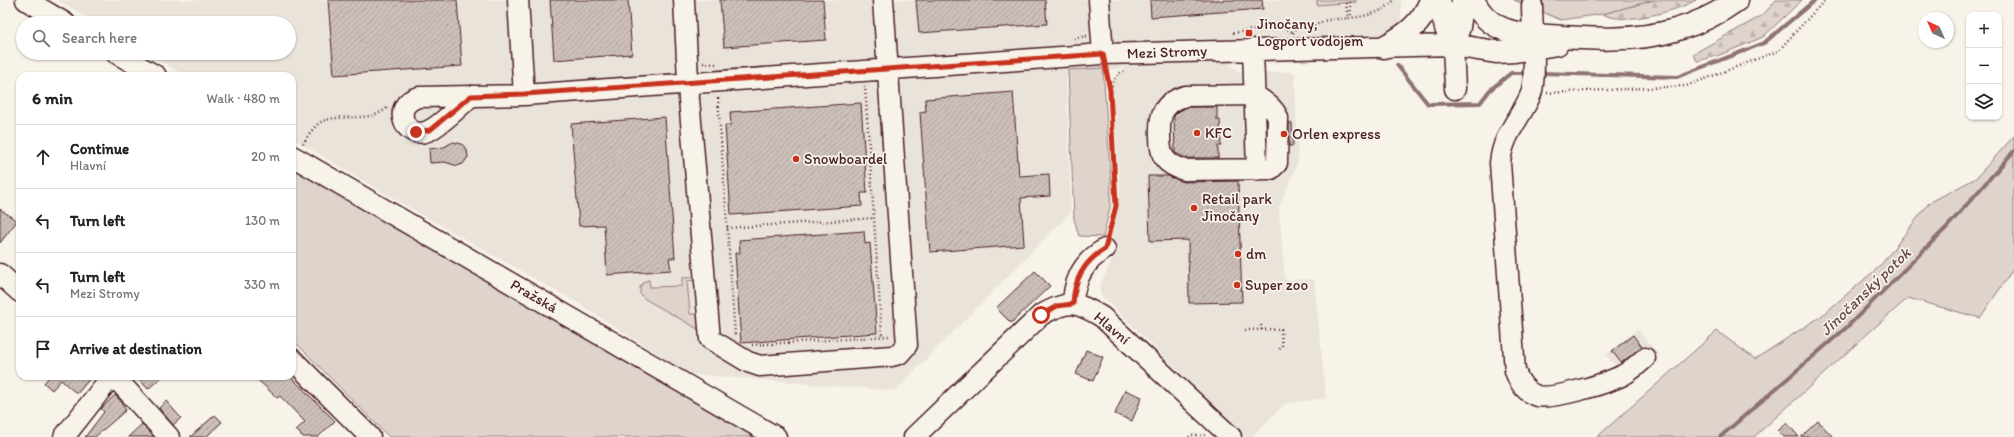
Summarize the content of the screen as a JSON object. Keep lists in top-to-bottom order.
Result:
{
  "streets": {
    "street": ["Mezi Stromy", "Pražská", "Hlavní"]
  },
  "water": ["Jinočanský potok"],
  "places": {
    "transit": ["Jinočany, Logport vodojem"],
    "other": [
      "KFC",
      "Orlen express",
      "Snowboardel",
      "Retail park Jinočany",
      "dm",
      "Super zoo"
    ]
  },
  "north": "top left",
  "page": {
    "map_buttons": ["+", "−"],
    "search": "Search here",
    "heading": ["6 min", "Walk · 480 m"],
    "list": [
      ["Continue", "Hlavní", "20 m"],
      ["Turn left", "130 m"],
      ["Turn left", "Mezi Stromy", "330 m"],
      "Arrive at destination"
    ]
  }
}
